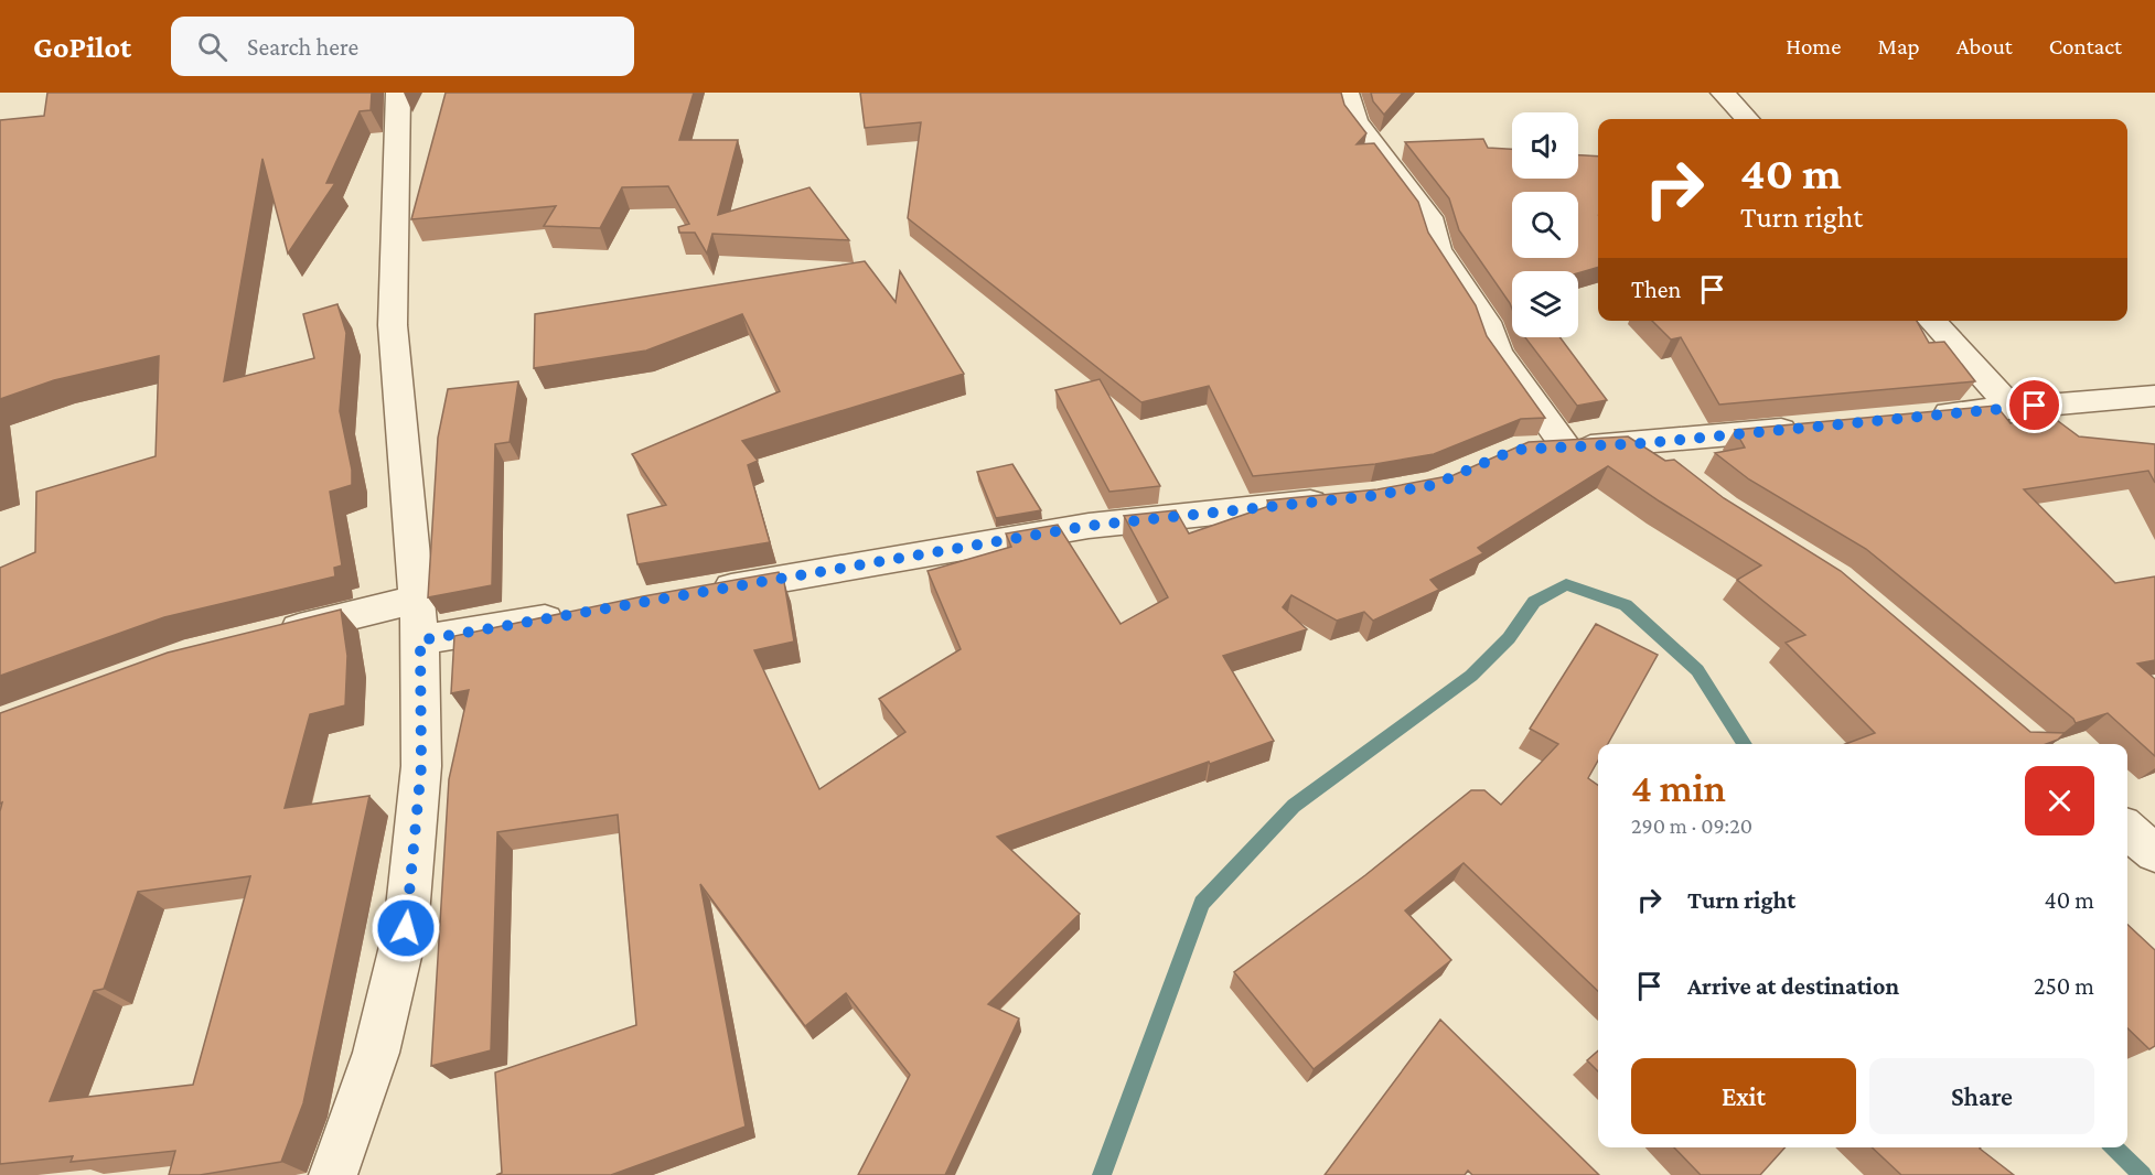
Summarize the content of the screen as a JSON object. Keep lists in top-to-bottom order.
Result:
{
  "page": {
    "header": "GoPilot",
    "search": "Search here",
    "nav": [
      "Home",
      "Map",
      "About",
      "Contact"
    ],
    "turn": ["40 m", "Turn right"],
    "then": "Then",
    "heading": ["4 min", "290 m · 09:20"],
    "list": [
      {
        "name": "Turn right",
        "value": "40 m"
      },
      {
        "name": "Arrive at destination",
        "value": "250 m"
      }
    ],
    "buttons": ["Exit", "Share"]
  }
}
